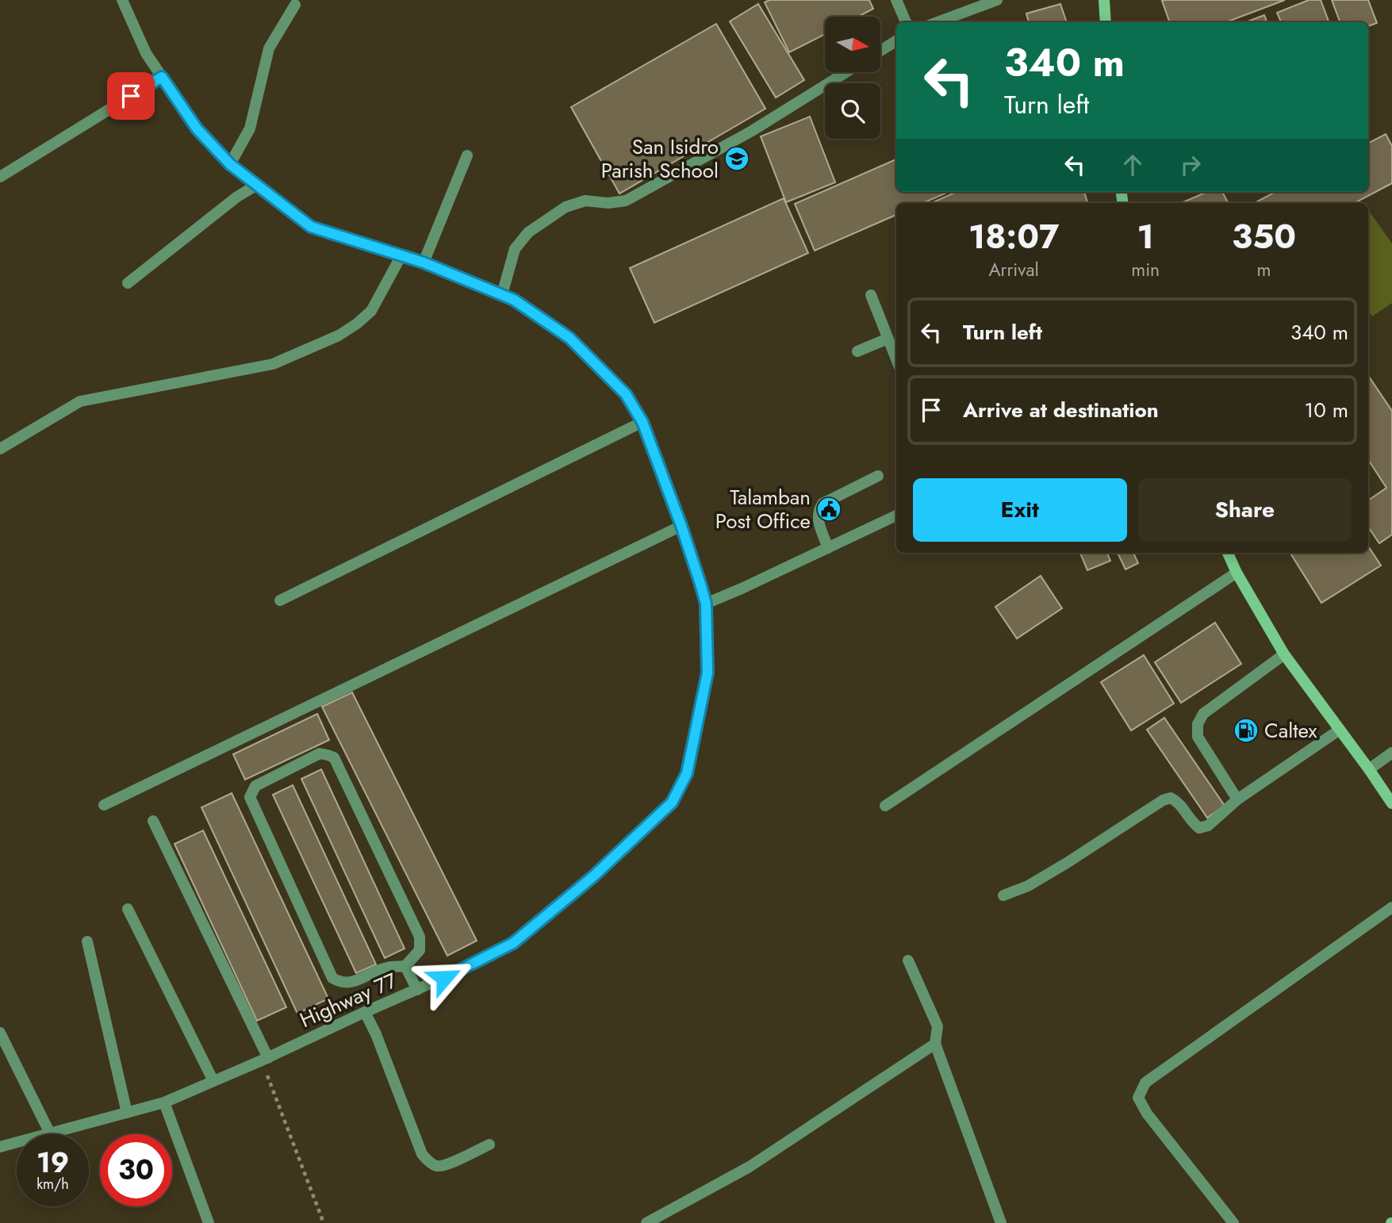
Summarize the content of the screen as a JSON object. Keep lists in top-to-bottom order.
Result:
{
  "streets": {
    "street": ["Highway 77"]
  },
  "places": {
    "school or university": ["San Isidro Parish School"],
    "public building": ["Talamban Post Office"],
    "fuel station": ["Caltex"]
  },
  "north": "right",
  "page": {
    "turn": ["340 m", "Turn left"],
    "eta": [
      "18:07",
      "Arrival",
      "1",
      "min",
      "350",
      "m"
    ],
    "list": [
      {
        "name": "Turn left",
        "value": "340 m"
      },
      {
        "name": "Arrive at destination",
        "value": "10 m"
      }
    ],
    "buttons": ["Exit", "Share"],
    "speed": "19 km/h",
    "limit": "30"
  }
}
